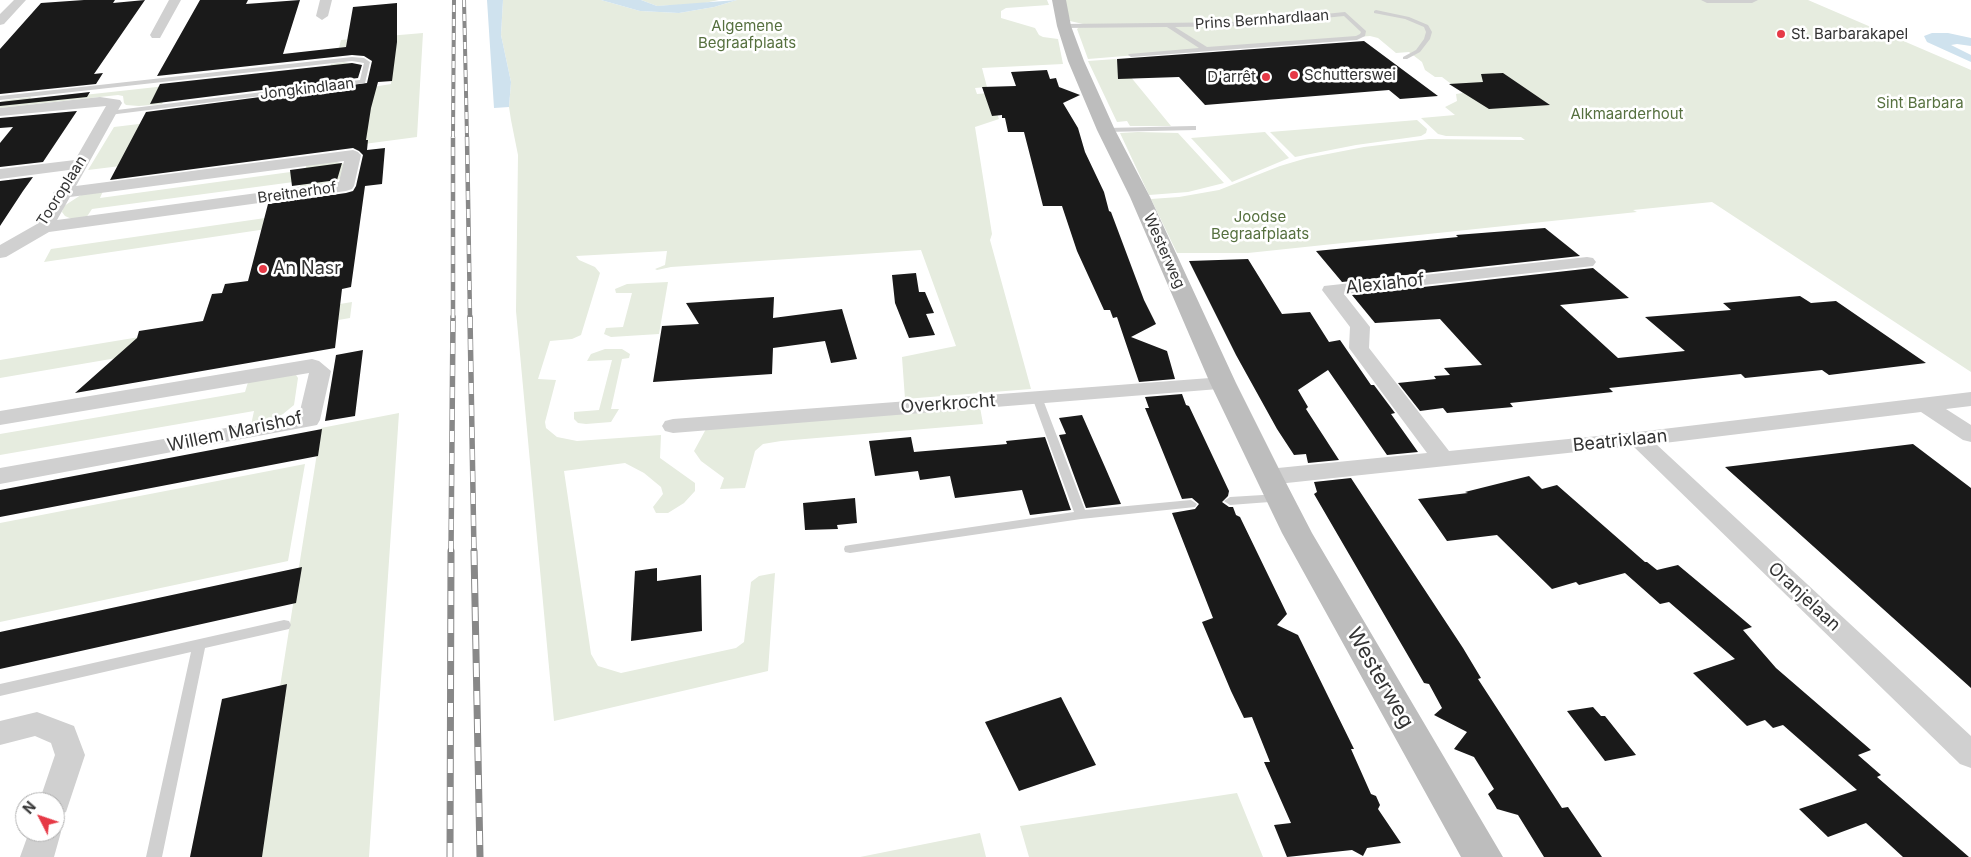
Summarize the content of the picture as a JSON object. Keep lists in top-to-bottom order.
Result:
{
  "streets": {
    "street": [
      "Tooroplaan",
      "Breitnerhof",
      "Westerweg",
      "Alexiahof",
      "Overkrocht",
      "Willem Marishof",
      "Beatrixlaan",
      "Oranjelaan"
    ],
    "lane": ["Prins Bernhardlaan", "Jongkindlaan"]
  },
  "crossings": [
    ["Prins Bernhardlaan", "Westerweg"],
    ["Jongkindlaan", "Tooroplaan"],
    ["Tooroplaan", "Breitnerhof"],
    ["Westerweg", "Overkrocht"],
    ["Westerweg", "Beatrixlaan"],
    ["Alexiahof", "Beatrixlaan"],
    ["Beatrixlaan", "Oranjelaan"]
  ],
  "parks": [
    "Algemene Begraafplaats",
    "Sint Barbara",
    "Alkmaarderhout",
    "Joodse Begraafplaats"
  ],
  "places": [
    "St. Barbarakapel",
    "Schutterswei",
    "D'arrêt",
    "An Nasr"
  ],
  "north": "top left"
}
